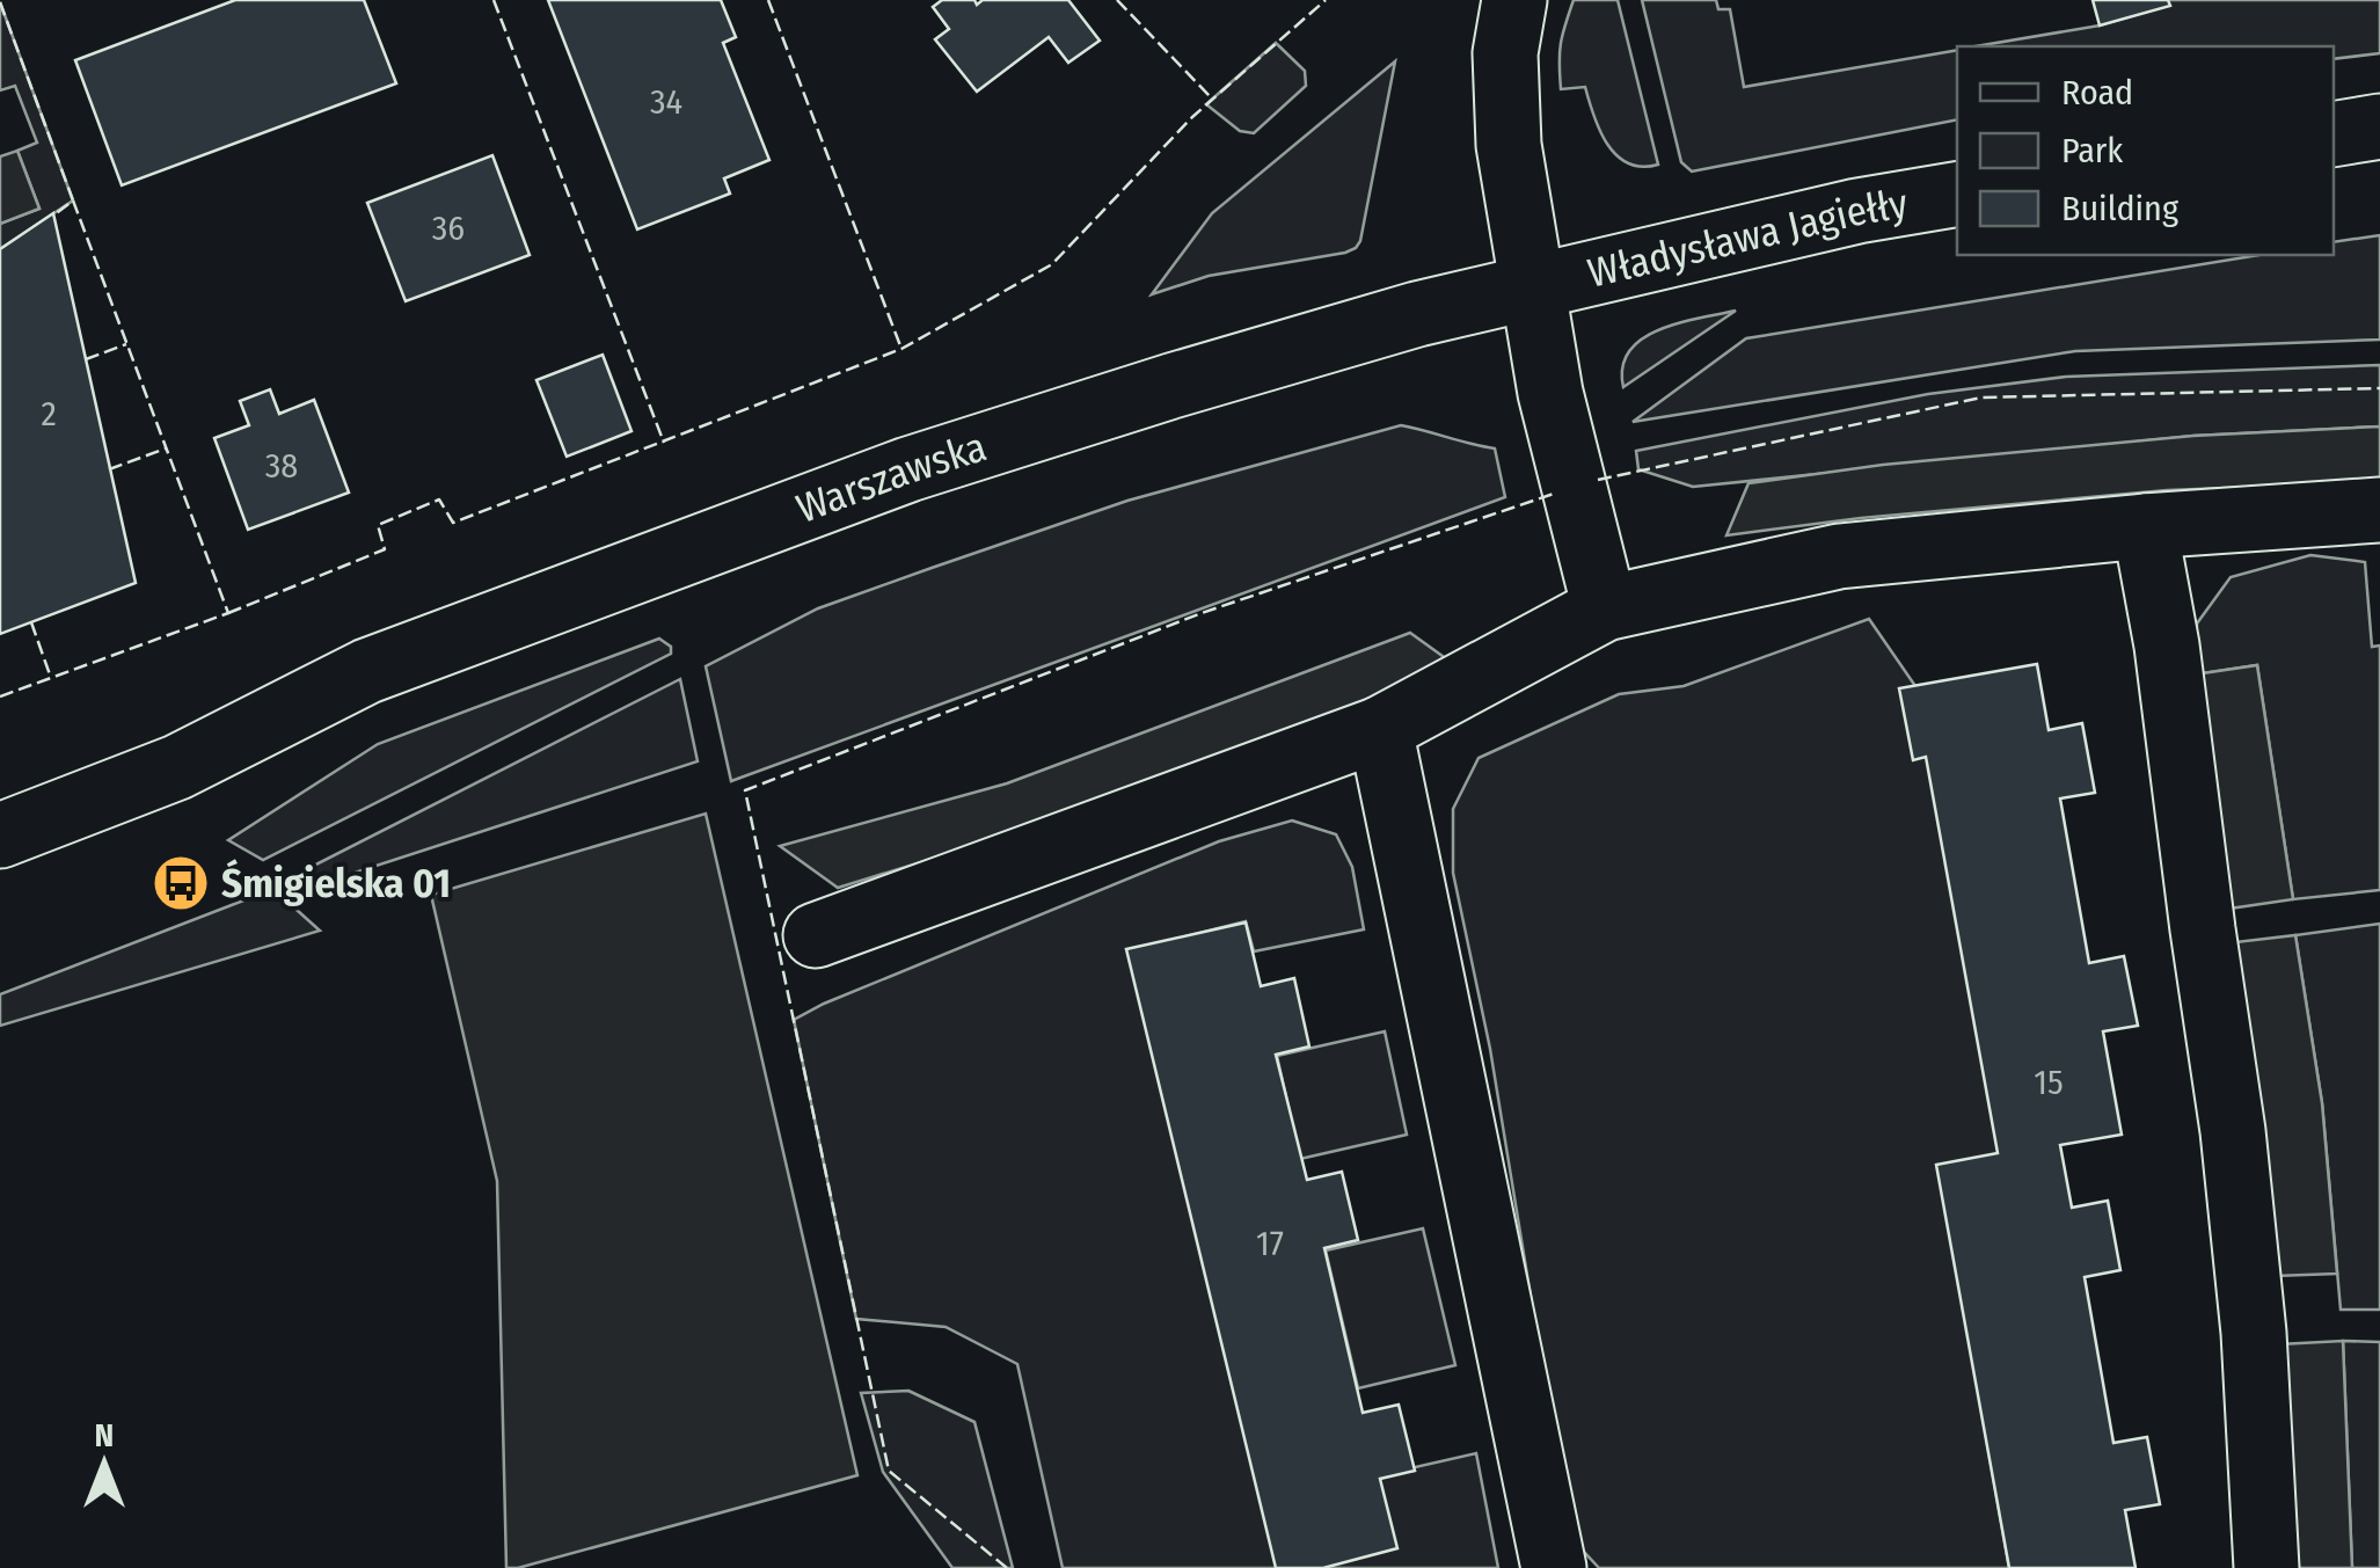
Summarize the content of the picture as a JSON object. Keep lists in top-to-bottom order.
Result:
{
  "streets": {
    "street": ["Władysława Jagiełły", "Warszawska"]
  },
  "crossings": [
    ["Władysława Jagiełły", "Warszawska"]
  ],
  "places": {
    "bus stop": ["Śmigielska 01"]
  },
  "house_numbers": [
    "34",
    "36",
    "2",
    "38",
    "15",
    "17"
  ],
  "legend": ["Road", "Park", "Building"],
  "north": "top"
}
